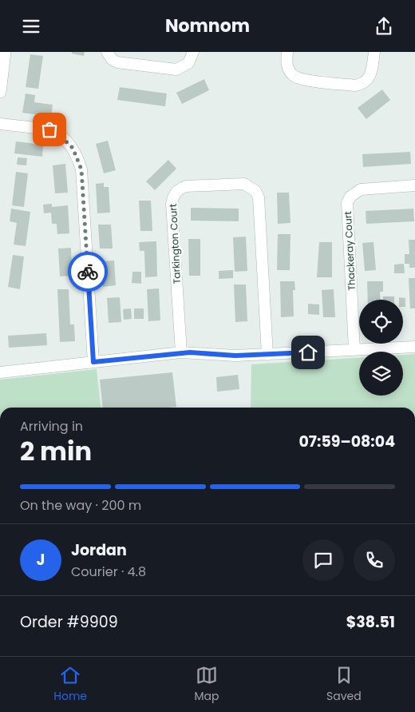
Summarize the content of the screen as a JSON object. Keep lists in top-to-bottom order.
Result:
{
  "streets": {
    "street": ["Tarkington Court", "Thackeray Court"]
  },
  "page": {
    "header": "Nomnom",
    "heading": ["2 min", "Arriving in", "07:59–08:04"],
    "panel": [
      "Jordan",
      "Courier · 4.8",
      "Order #9909",
      "$38.51"
    ],
    "bar": "On the way · 200 m",
    "round": "J",
    "tabs": ["Home", "Map", "Saved"]
  }
}
